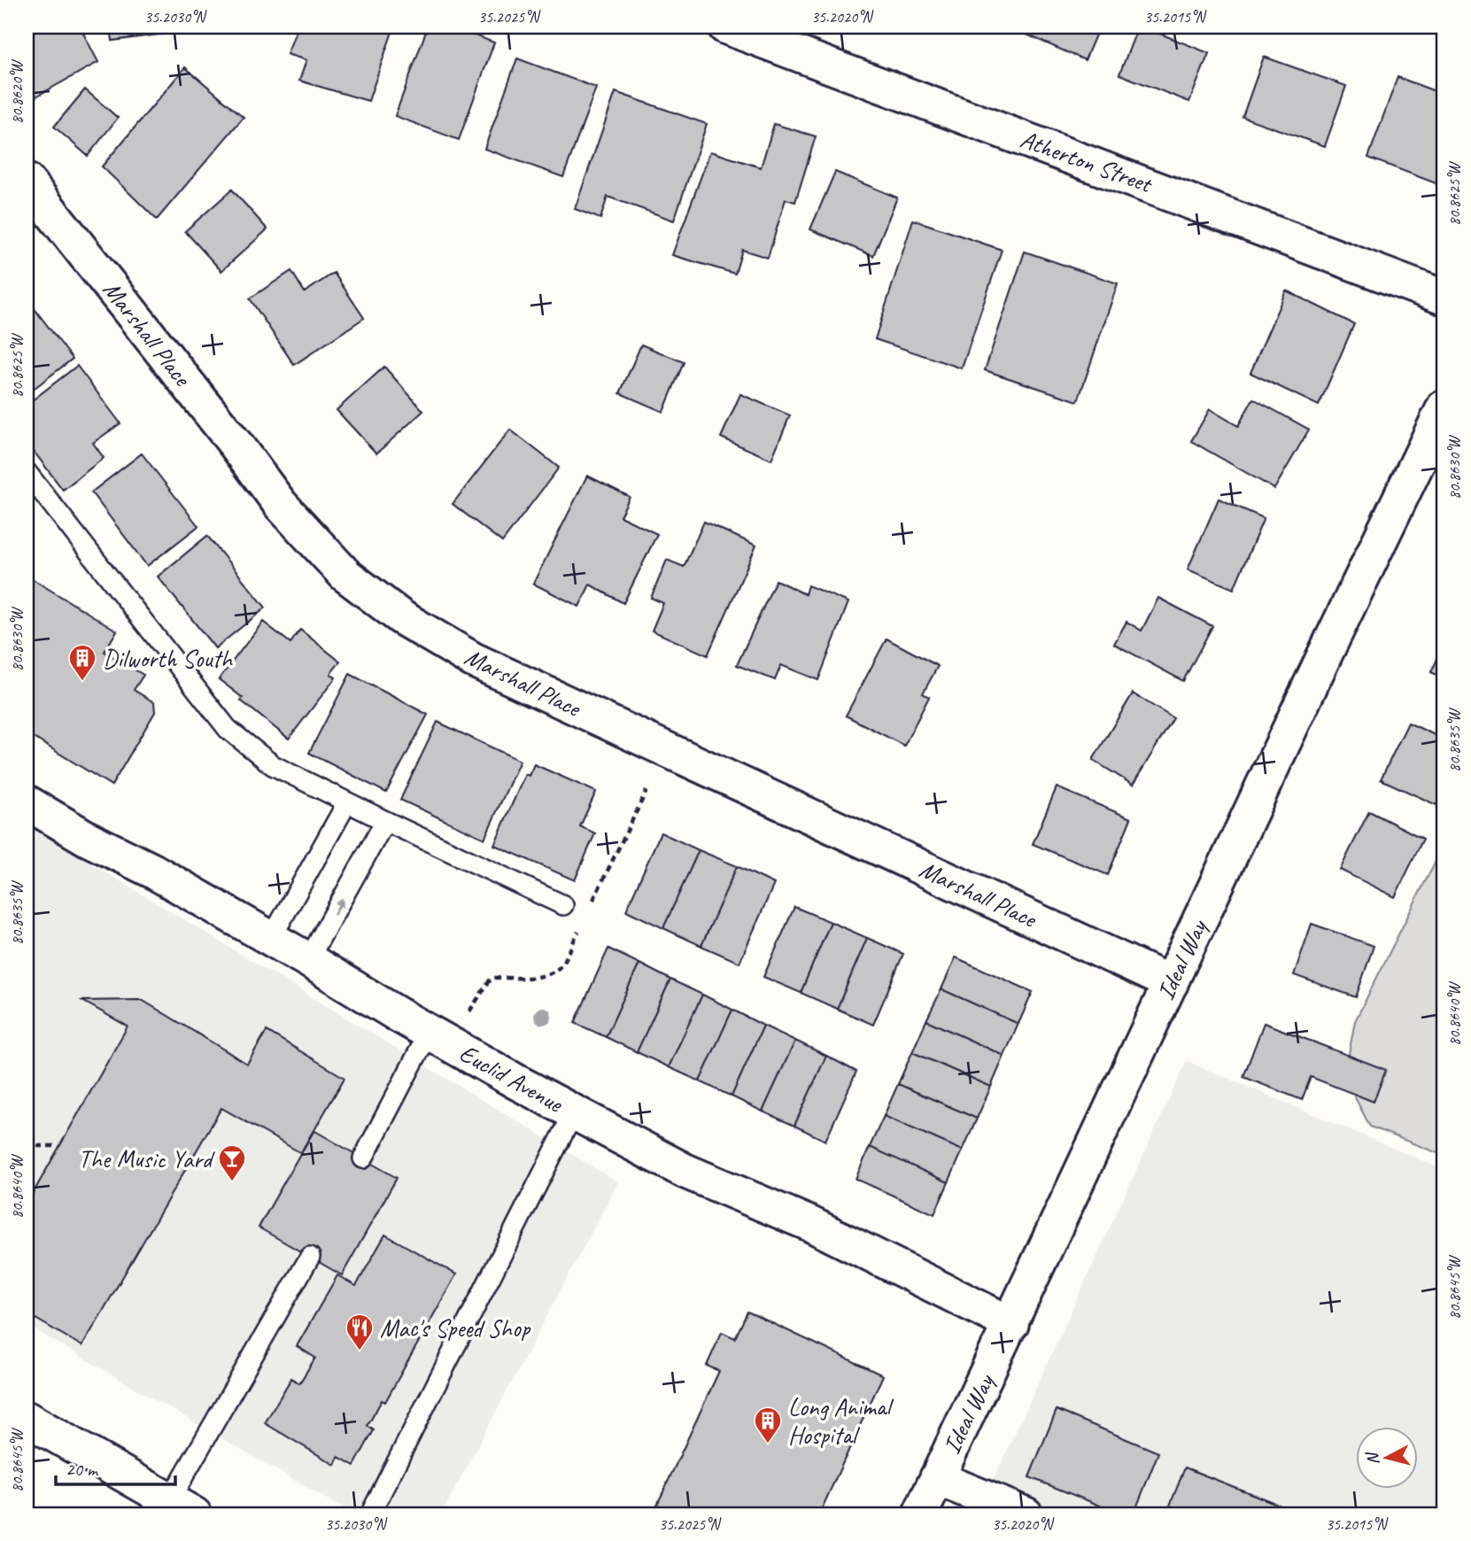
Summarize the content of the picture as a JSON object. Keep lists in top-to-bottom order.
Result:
{
  "streets": {
    "street": [
      "Atherton Street",
      "Marshall Place",
      "Ideal Way",
      "Euclid Avenue"
    ]
  },
  "crossings": [
    ["Marshall Place", "Ideal Way"],
    ["Ideal Way", "Euclid Avenue"]
  ],
  "places": {
    "building": ["Dilworth South", "Long Animal Hospital"],
    "bar": ["The Music Yard"],
    "restaurant": ["Mac's Speed Shop"]
  },
  "scale_bar": "20 m",
  "north": "left",
  "coordinates": [
    "35.2030°N",
    "35.2025°N",
    "35.2020°N",
    "35.2015°N",
    "80.8620°W",
    "80.8625°W",
    "80.8630°W",
    "80.8635°W",
    "80.8640°W",
    "80.8645°W"
  ]
}
